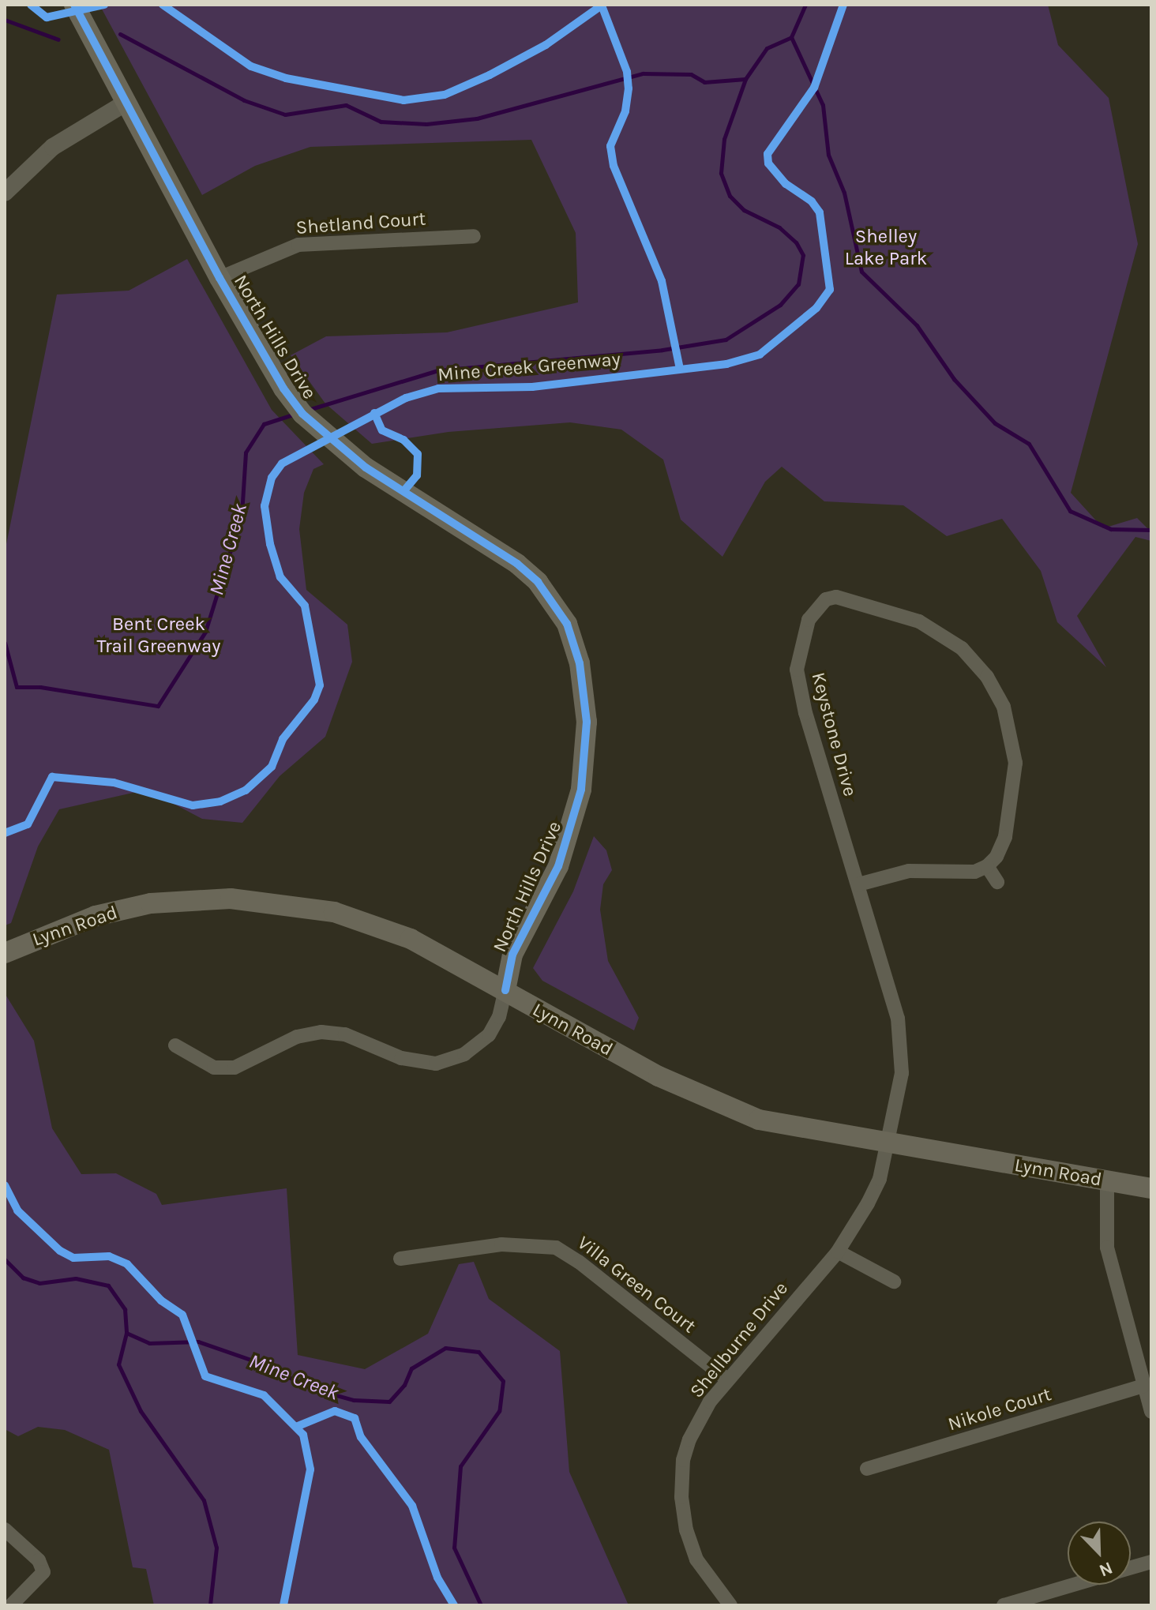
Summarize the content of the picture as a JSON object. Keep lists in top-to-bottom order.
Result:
{
  "streets": {
    "main road": ["North Hills Drive", "Lynn Road"],
    "street": [
      "Shetland Court",
      "Keystone Drive",
      "Villa Green Court",
      "Shellburne Drive",
      "Nikole Court"
    ],
    "cycle path": ["Mine Creek Greenway"]
  },
  "crossings": [
    ["Shetland Court", "North Hills Drive"],
    ["North Hills Drive", "Lynn Road"],
    ["Keystone Drive", "Lynn Road"],
    ["Keystone Drive", "Shellburne Drive"],
    ["Lynn Road", "Shellburne Drive"],
    ["Villa Green Court", "Shellburne Drive"]
  ],
  "water": ["Mine Creek"],
  "parks": ["Shelley Lake Park", "Bent Creek Trail Greenway"],
  "north": "bottom right"
}
